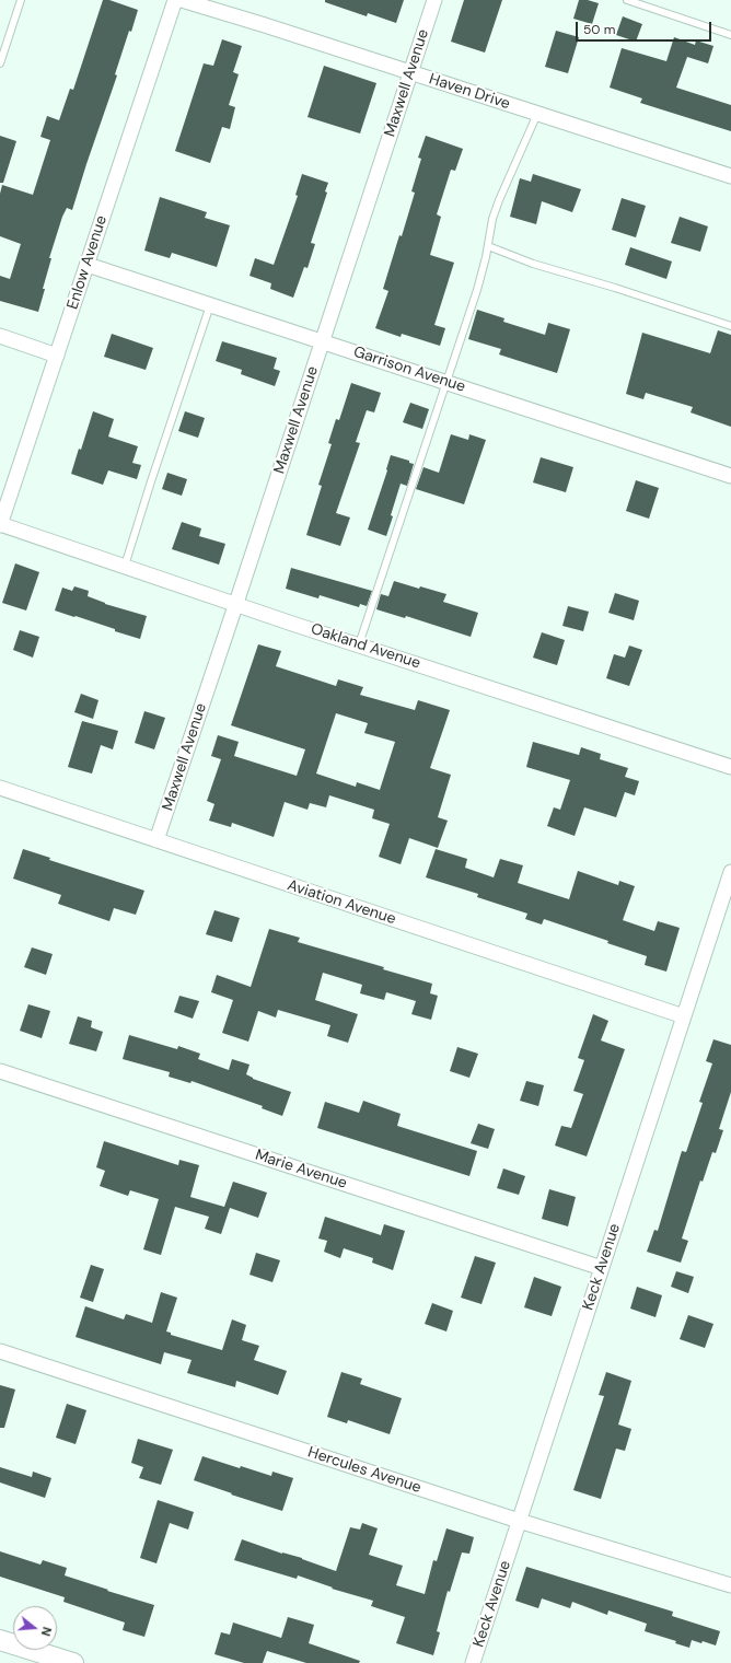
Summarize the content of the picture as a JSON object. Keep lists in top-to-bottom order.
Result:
{
  "streets": {
    "street": [
      "Maxwell Avenue",
      "Haven Drive",
      "Enlow Avenue",
      "Garrison Avenue",
      "Oakland Avenue",
      "Aviation Avenue",
      "Marie Avenue",
      "Keck Avenue",
      "Hercules Avenue"
    ]
  },
  "crossings": [
    ["Maxwell Avenue", "Haven Drive"],
    ["Maxwell Avenue", "Garrison Avenue"],
    ["Maxwell Avenue", "Oakland Avenue"],
    ["Maxwell Avenue", "Aviation Avenue"],
    ["Enlow Avenue", "Garrison Avenue"],
    ["Enlow Avenue", "Oakland Avenue"],
    ["Aviation Avenue", "Keck Avenue"],
    ["Marie Avenue", "Keck Avenue"],
    ["Keck Avenue", "Hercules Avenue"]
  ],
  "scale_bar": "50 m",
  "north": "right"
}
